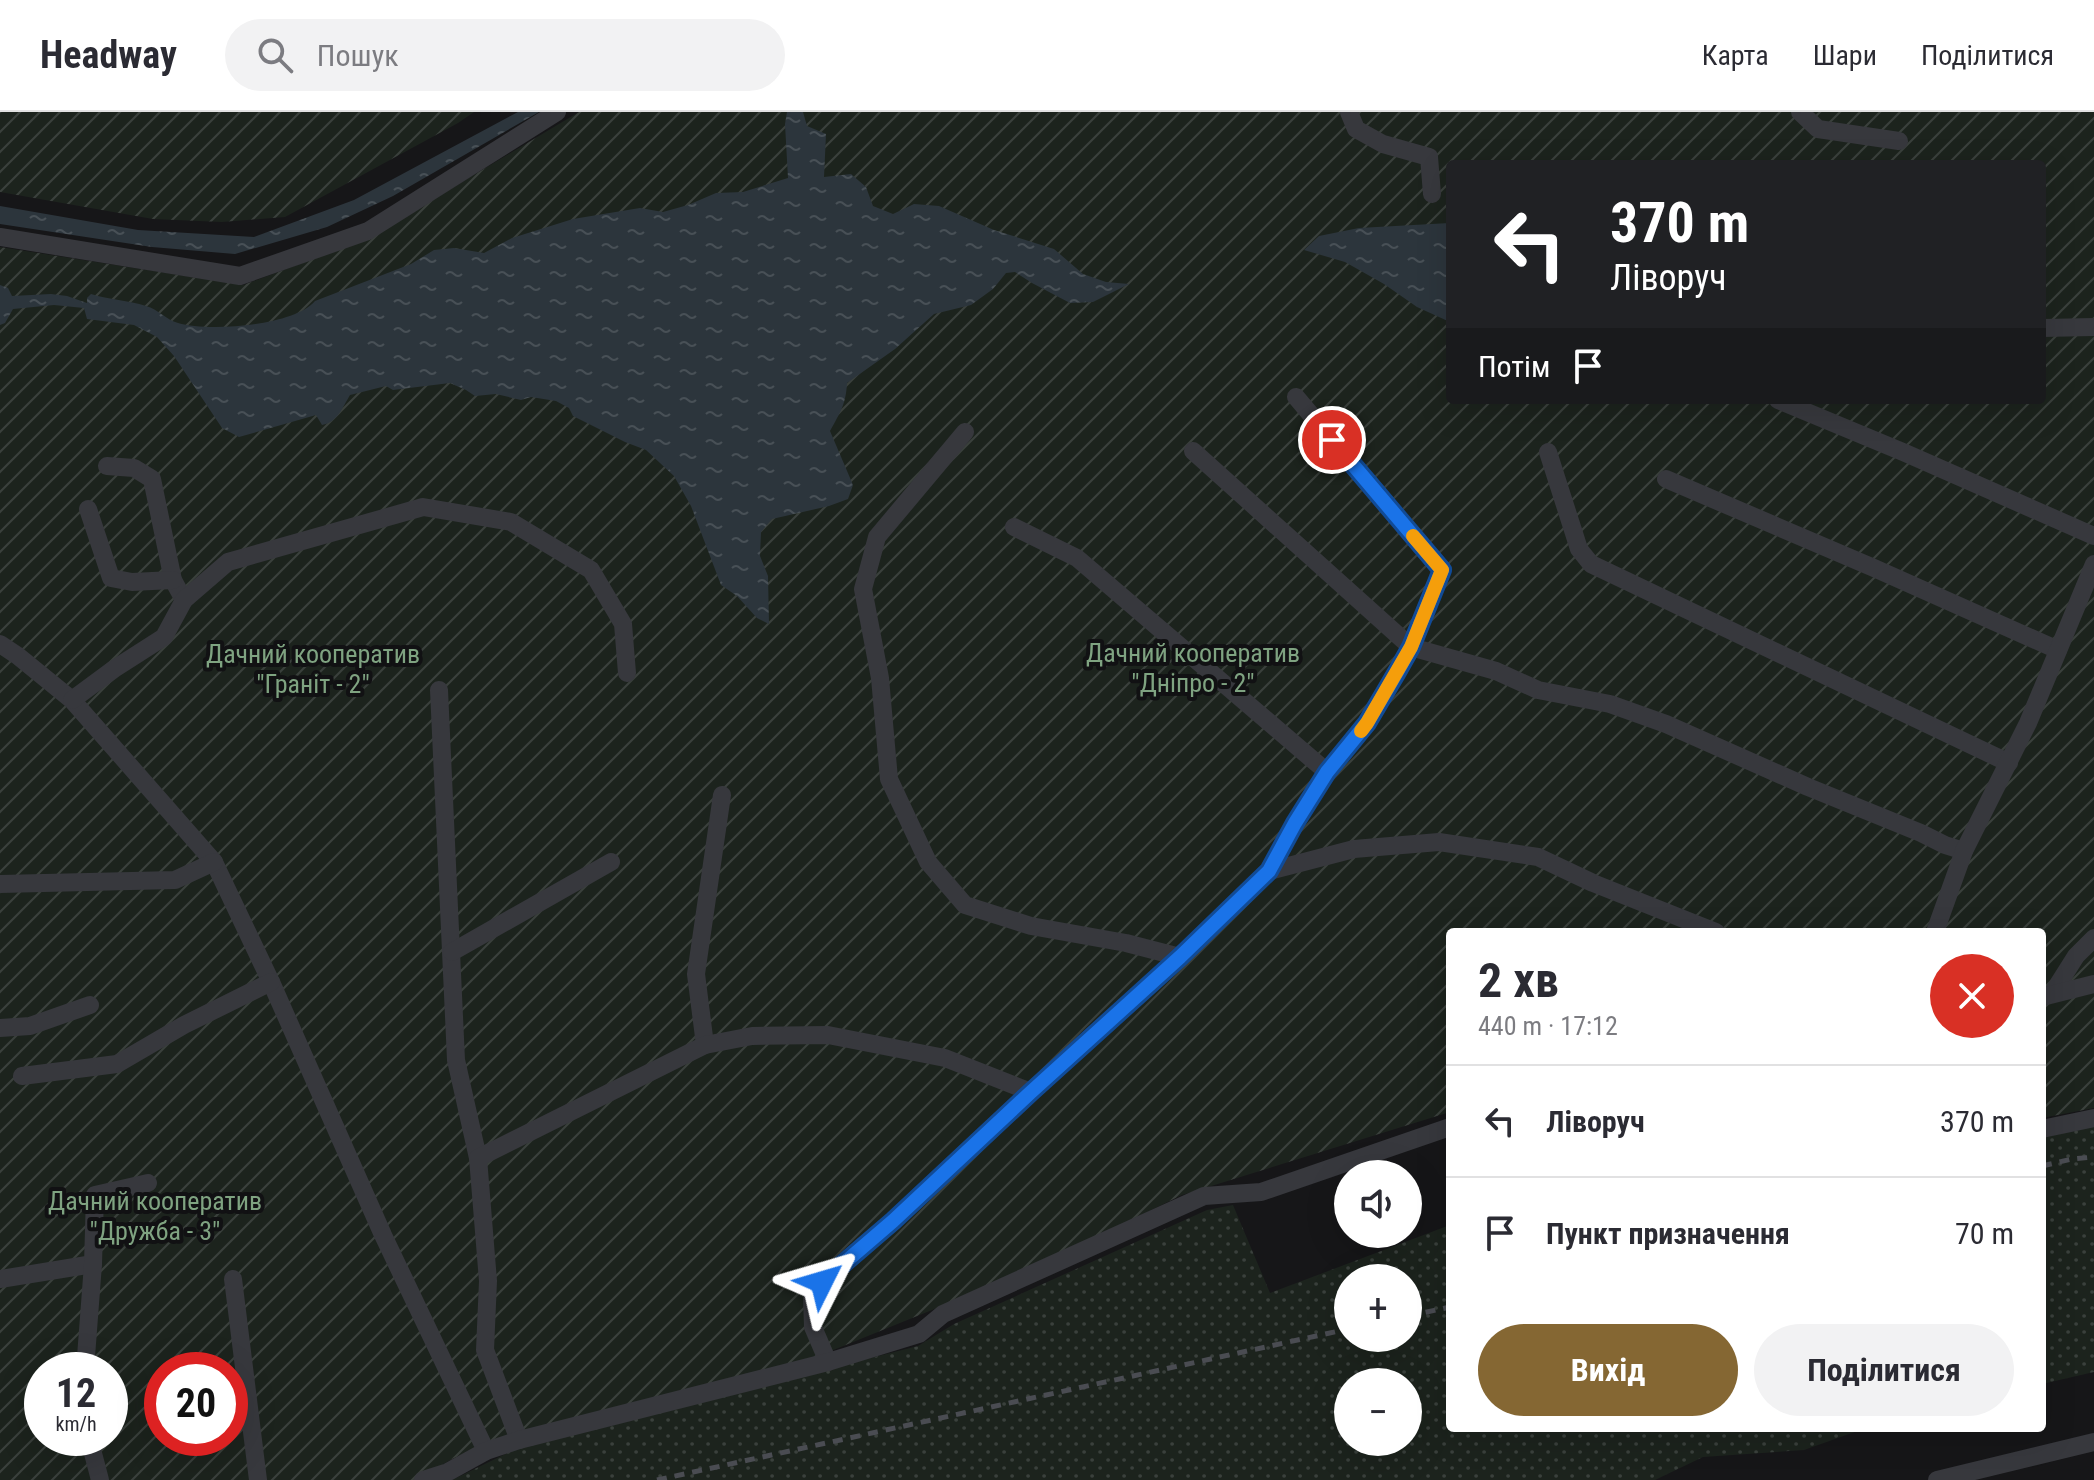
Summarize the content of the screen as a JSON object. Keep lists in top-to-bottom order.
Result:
{
  "parks": ["Дачний кооператив \"Дніпро - 2\"", "Дачний кооператив \"Граніт - 2\"", "Дачний кооператив \"Дружба - 3\""],
  "page": {
    "header": "Headway",
    "search": "Пошук",
    "nav": ["Карта", "Шари", "Поділитися"],
    "turn": ["370 m", "Ліворуч"],
    "then": "Потім",
    "heading": ["2 хв", "440 m · 17:12"],
    "list": [
      {
        "name": "Ліворуч",
        "value": "370 m"
      },
      {
        "name": "Пункт призначення",
        "value": "70 m"
      }
    ],
    "map_buttons": ["+", "−"],
    "buttons": ["Вихід", "Поділитися"],
    "speed": "12 km/h",
    "limit": "20"
  }
}
